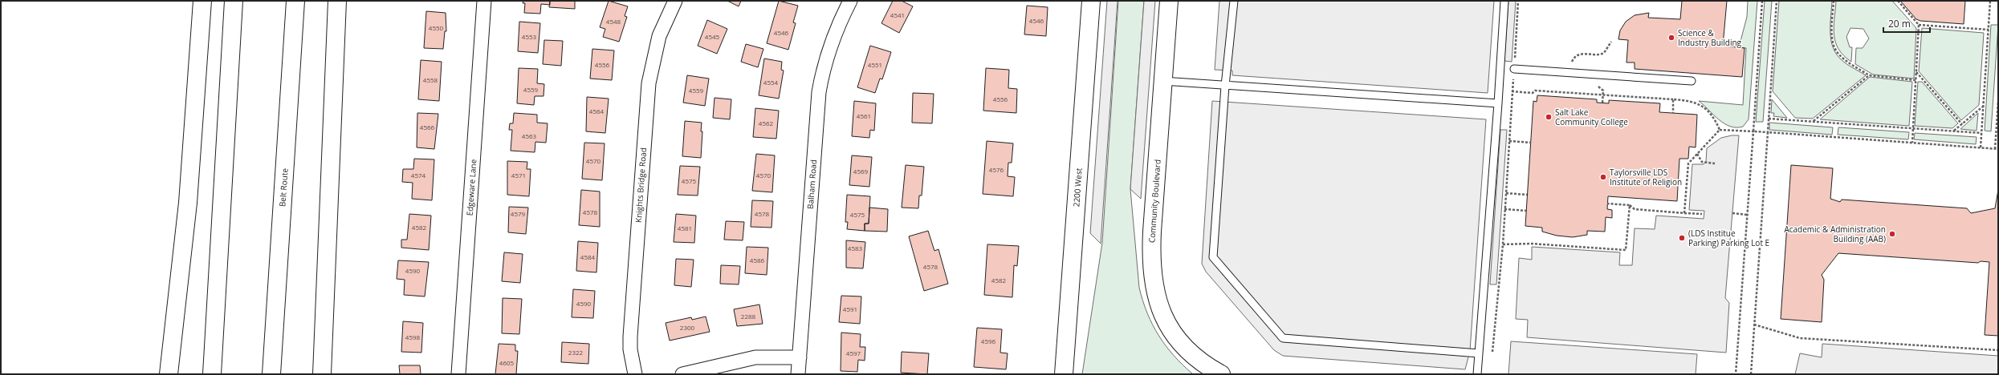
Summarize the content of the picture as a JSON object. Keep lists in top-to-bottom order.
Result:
{
  "streets": {
    "main road": ["Belt Route", "2200 West", "Community Boulevard"],
    "street": ["Balham Road", "Knights Bridge Road", "Edgeware Lane"]
  },
  "places": [
    "Science & Industry Building",
    "Salt Lake Community College",
    "Taylorsville LDS Institute of Religion",
    "Academic & Administration Building (AAB)",
    "(LDS Institue Parking) Parking Lot E"
  ],
  "house_numbers": [
    "4541",
    "4546",
    "4548",
    "4550",
    "4546",
    "4553",
    "4545",
    "4556",
    "4551",
    "4558",
    "4554",
    "4559",
    "4559",
    "4556",
    "4564",
    "4561",
    "4562",
    "4566",
    "4563",
    "4570",
    "4576",
    "4569",
    "4574",
    "4571",
    "4570",
    "4575",
    "4578",
    "4579",
    "4578",
    "4575",
    "4582",
    "4581",
    "4583",
    "4584",
    "4586",
    "4578",
    "4590",
    "4582",
    "4590",
    "4591",
    "2288",
    "2300",
    "4598",
    "4596",
    "2322",
    "4597",
    "4605"
  ],
  "scale_bar": "20 m"
}
